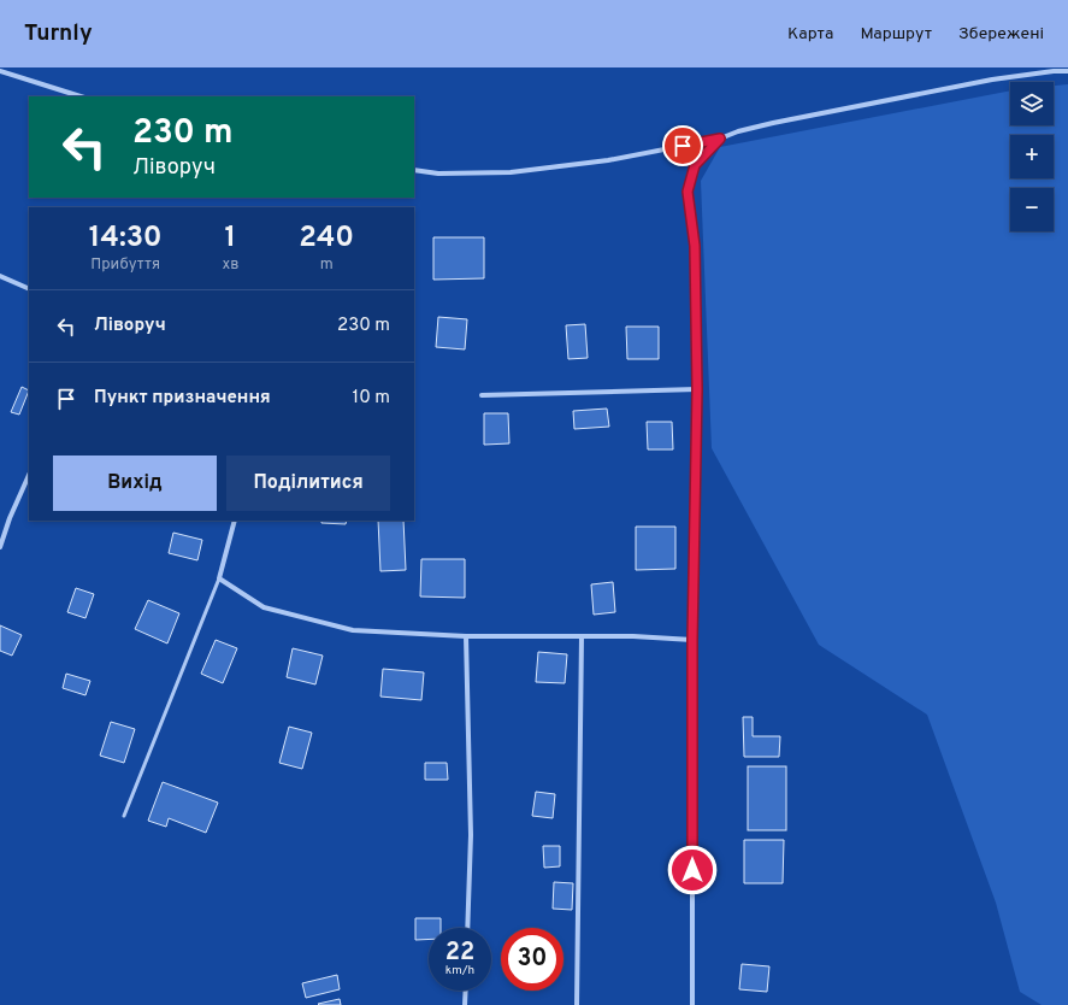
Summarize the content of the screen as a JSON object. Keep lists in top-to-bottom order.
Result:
{
  "page": {
    "header": "Turnly",
    "nav": ["Карта", "Маршрут", "Збережені"],
    "map_buttons": ["+", "−"],
    "turn": ["230 m", "Ліворуч"],
    "eta": [
      "14:30",
      "Прибуття",
      "1",
      "хв",
      "240",
      "m"
    ],
    "list": [
      {
        "name": "Ліворуч",
        "value": "230 m"
      },
      {
        "name": "Пункт призначення",
        "value": "10 m"
      }
    ],
    "buttons": ["Вихід", "Поділитися"],
    "speed": "22 km/h",
    "limit": "30"
  }
}
